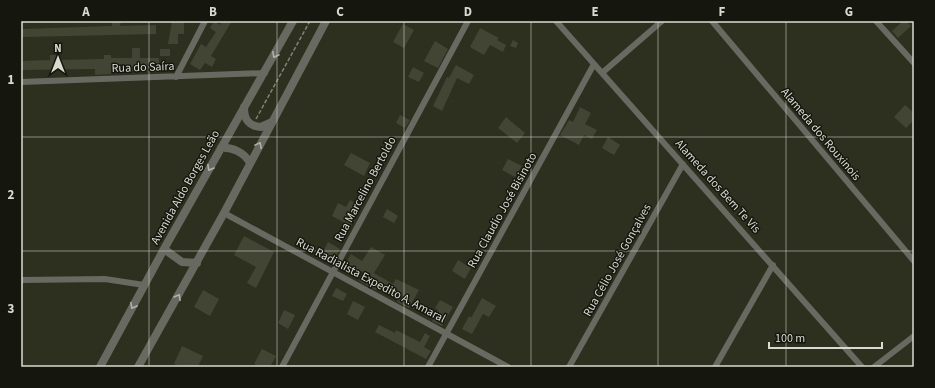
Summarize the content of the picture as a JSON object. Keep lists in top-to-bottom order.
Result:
{
  "streets": {
    "street": [
      "Rua do Saíra",
      "Alameda dos Rouxinois",
      "Alameda dos Bem Te Vis",
      "Avenida Aldo Borges Leão",
      "Rua Marcelino Bertoldo",
      "Rua Claudio José Bisinoto",
      "Rua Célio José Gonçalves",
      "Rua Radialista Expedito A. Amaral"
    ]
  },
  "crossings": [
    ["Rua do Saíra", "Avenida Aldo Borges Leão"],
    ["Alameda dos Bem Te Vis", "Rua Claudio José Bisinoto"],
    ["Alameda dos Bem Te Vis", "Rua Célio José Gonçalves"],
    ["Rua Marcelino Bertoldo", "Rua Radialista Expedito A. Amaral"],
    ["Rua Claudio José Bisinoto", "Rua Radialista Expedito A. Amaral"]
  ],
  "scale_bar": "100 m",
  "north": "top",
  "grid": {
    "columns": [
      "A",
      "B",
      "C",
      "D",
      "E",
      "F",
      "G"
    ],
    "rows": ["1", "2", "3"]
  }
}
